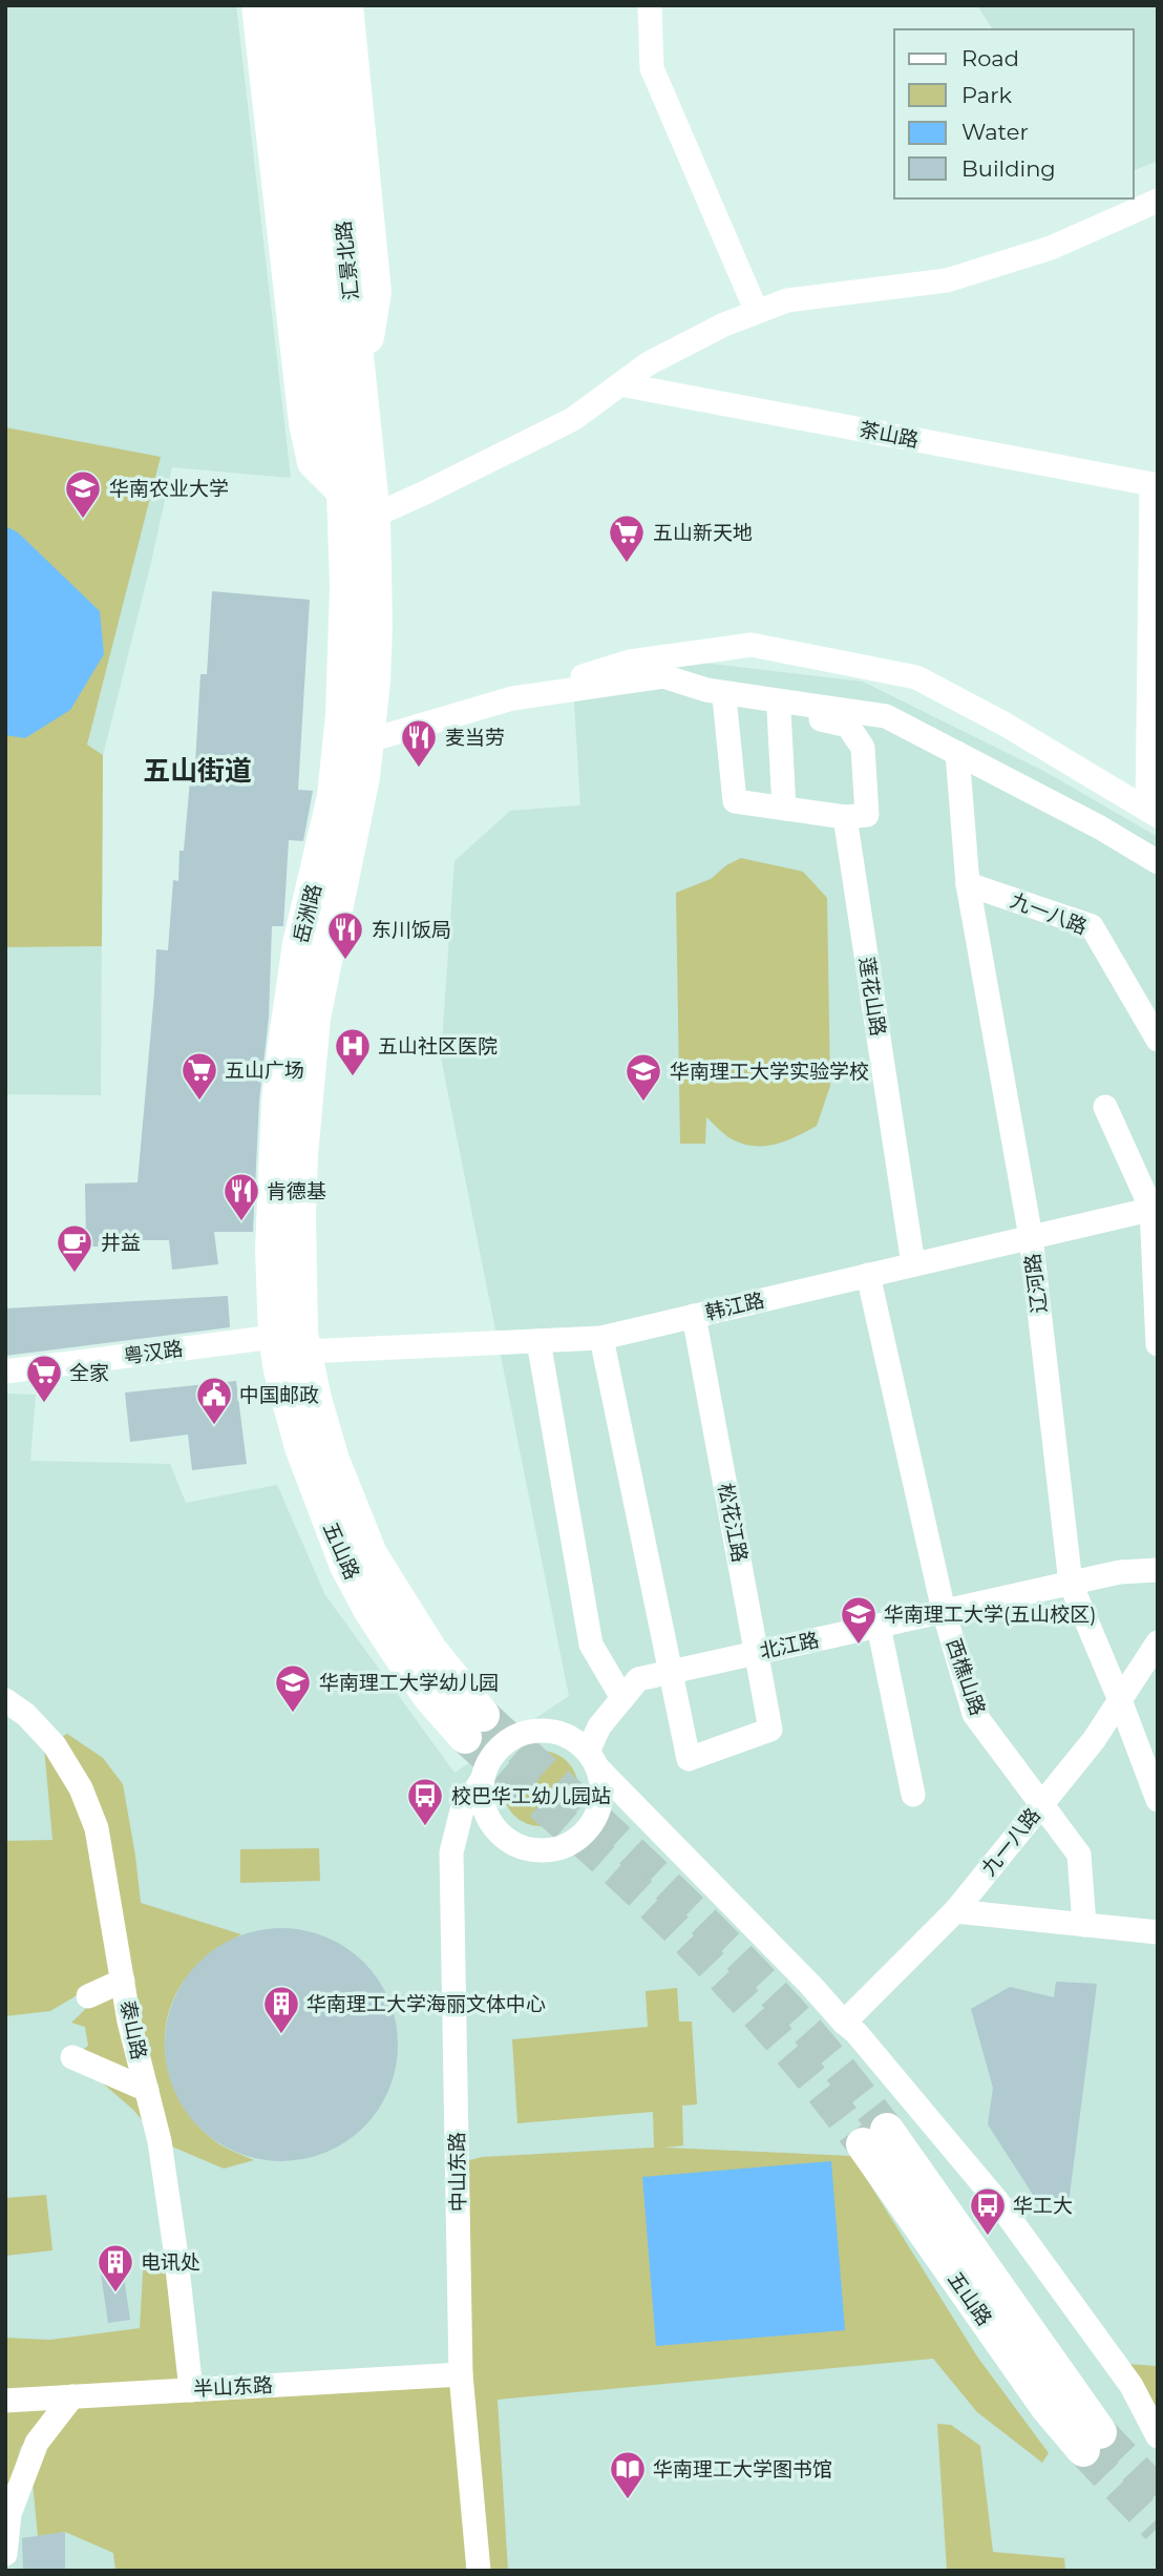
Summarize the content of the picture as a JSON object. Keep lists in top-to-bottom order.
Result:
{
  "streets": {
    "main road": ["汇景北路", "岳洲路", "五山路"],
    "street": [
      "茶山路",
      "九一八路",
      "莲花山路",
      "辽河路",
      "韩江路",
      "粤汉路",
      "松花江路",
      "北江路",
      "西樵山路",
      "泰山路",
      "中山东路",
      "半山东路"
    ]
  },
  "crossings": [
    ["汇景北路", "岳洲路"],
    ["岳洲路", "韩江路"],
    ["岳洲路", "粤汉路"],
    ["岳洲路", "五山路"],
    ["九一八路", "辽河路"],
    ["九一八路", "西樵山路"],
    ["莲花山路", "韩江路"],
    ["辽河路", "韩江路"],
    ["辽河路", "北江路"],
    ["韩江路", "粤汉路"],
    ["韩江路", "松花江路"],
    ["韩江路", "五山路"],
    ["韩江路", "西樵山路"],
    ["粤汉路", "五山路"],
    ["松花江路", "北江路"],
    ["北江路", "西樵山路"],
    ["北江路", "中山东路"],
    ["泰山路", "半山东路"],
    ["中山东路", "半山东路"]
  ],
  "districts": ["五山街道"],
  "places": {
    "school or university": [
      "华南农业大学",
      "华南理工大学实验学校",
      "华南理工大学(五山校区)",
      "华南理工大学幼儿园"
    ],
    "supermarket": ["五山新天地", "五山广场", "全家"],
    "restaurant": ["麦当劳", "东川饭局", "肯德基"],
    "hospital": ["五山社区医院"],
    "cafe": ["井益"],
    "public building": ["中国邮政"],
    "bus stop": ["校巴华工幼儿园站", "华工大"],
    "building": ["华南理工大学海丽文体中心", "电讯处"],
    "library": ["华南理工大学图书馆"]
  },
  "legend": [
    "Road",
    "Park",
    "Water",
    "Building"
  ]
}
